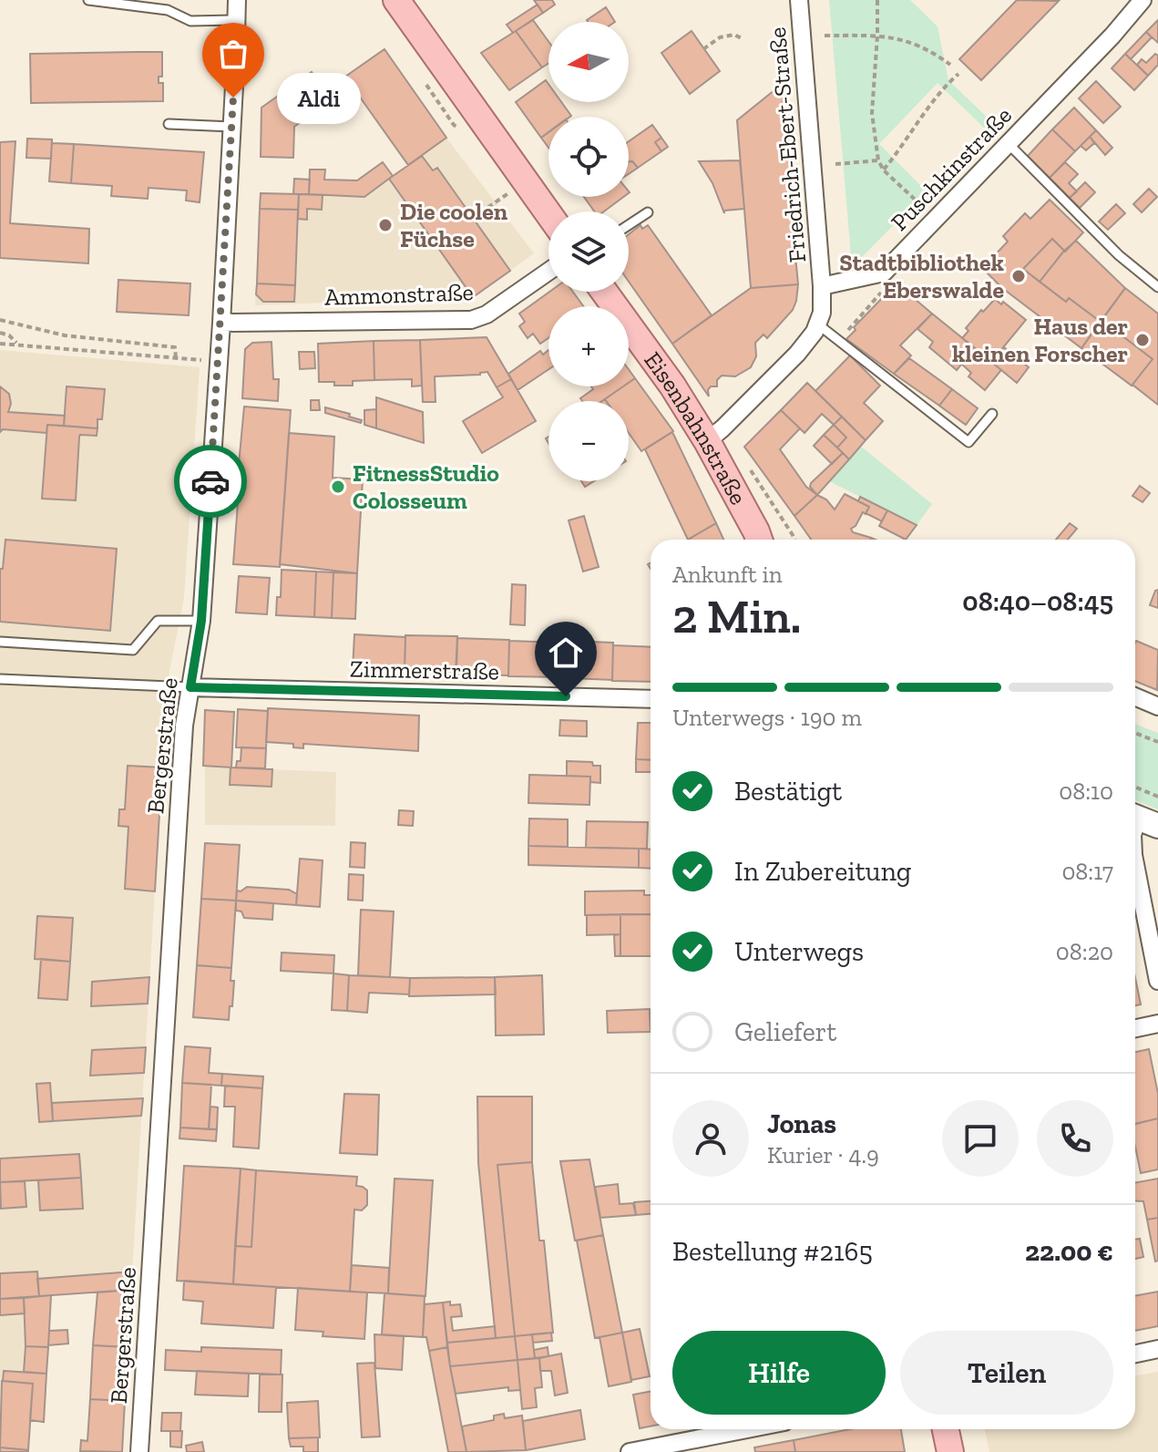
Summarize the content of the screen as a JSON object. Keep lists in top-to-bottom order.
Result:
{
  "streets": {
    "main road": ["Eisenbahnstraße"],
    "street": [
      "Friedrich-Ebert-Straße",
      "Puschkinstraße",
      "Ammonstraße",
      "Zimmerstraße",
      "Bergerstraße"
    ]
  },
  "crossings": [
    ["Ammonstraße", "Bergerstraße"],
    ["Zimmerstraße", "Bergerstraße"]
  ],
  "places": [
    "Aldi",
    "Die coolen Füchse",
    "Stadtbibliothek Eberswalde",
    "Haus der kleinen Forscher",
    "FitnessStudio Colosseum"
  ],
  "north": "left",
  "page": {
    "map_buttons": ["+", "−"],
    "bubble": "Aldi",
    "heading": ["2 Min.", "Ankunft in", "08:40–08:45"],
    "panel": [
      "Jonas",
      "Kurier · 4.9",
      "Bestellung #2165",
      "22.00 €"
    ],
    "bar": "Unterwegs · 190 m",
    "list": [
      ["Bestätigt", "08:10"],
      ["In Zubereitung", "08:17"],
      ["Unterwegs", "08:20"],
      "Geliefert"
    ],
    "buttons": ["Hilfe", "Teilen"]
  }
}
